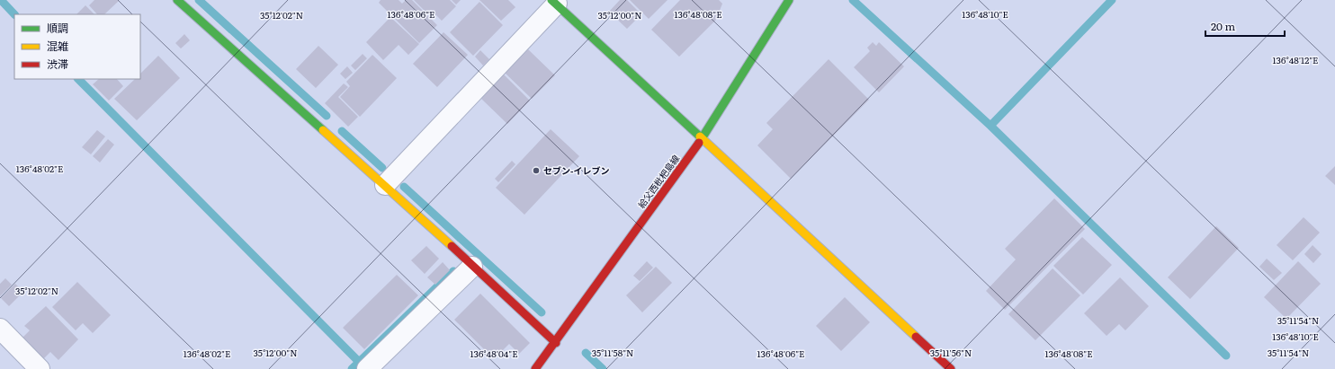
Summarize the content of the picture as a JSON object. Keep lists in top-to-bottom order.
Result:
{
  "streets": {
    "street": ["給父西枇杷島線"]
  },
  "places": ["セブン-イレブン"],
  "legend": ["順調", "混雑", "渋滞"],
  "scale_bar": "20 m",
  "coordinates": [
    "136°48'06\"E",
    "136°48'08\"E",
    "136°48'10\"E",
    "35°12'02\"N",
    "35°12'00\"N",
    "136°48'12\"E",
    "136°48'02\"E",
    "35°11'54\"N",
    "35°11'58\"N",
    "35°11'56\"N",
    "136°48'04\"E"
  ]
}
